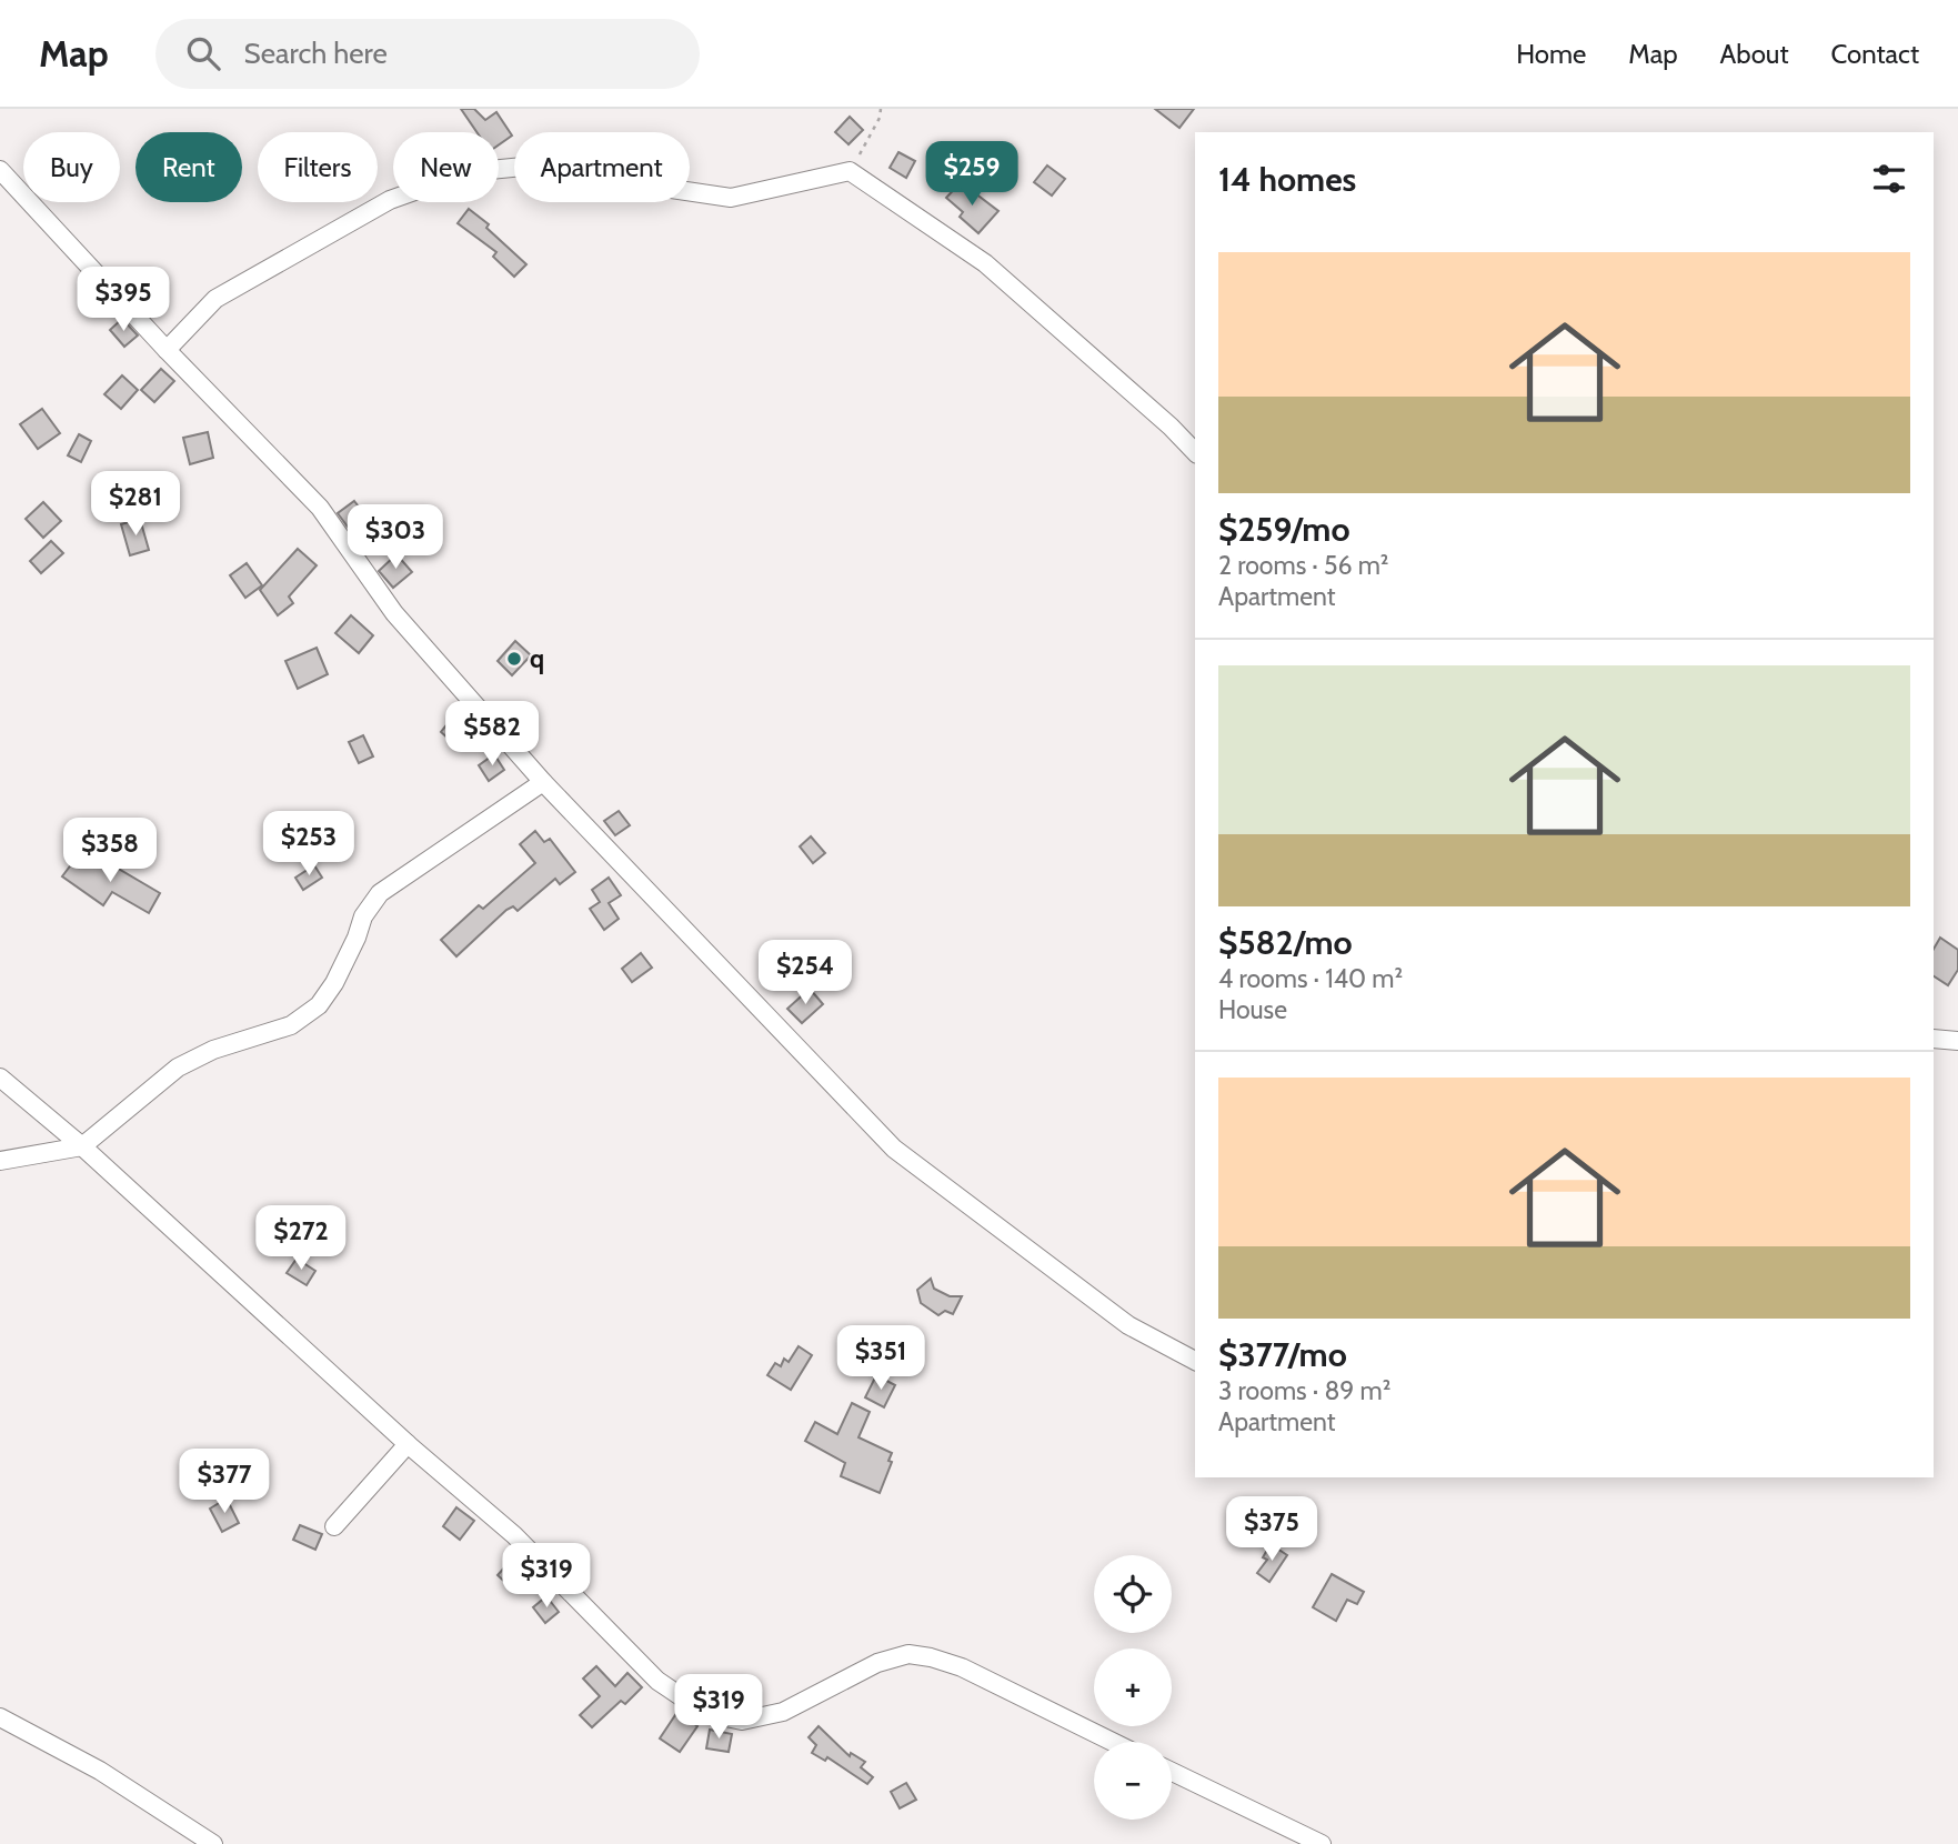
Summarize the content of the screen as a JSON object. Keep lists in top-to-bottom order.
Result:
{
  "places": ["q"],
  "page": {
    "header": "Map",
    "search": "Search here",
    "nav": [
      "Home",
      "Map",
      "About",
      "Contact"
    ],
    "chip": [
      "Buy",
      "Rent",
      "Filters",
      "New",
      "Apartment"
    ],
    "heading": "14 homes",
    "price": [
      "$259",
      "$395",
      "$281",
      "$303",
      "$582",
      "$253",
      "$358",
      "$254",
      "$272",
      "$351",
      "$377",
      "$375",
      "$319",
      "$319"
    ],
    "list": [
      {
        "name": "$259/mo",
        "note": "2 rooms · 56 m² · Apartment"
      },
      {
        "name": "$582/mo",
        "note": "4 rooms · 140 m² · House"
      },
      {
        "name": "$377/mo",
        "note": "3 rooms · 89 m² · Apartment"
      }
    ],
    "map_buttons": ["+", "−"]
  }
}
